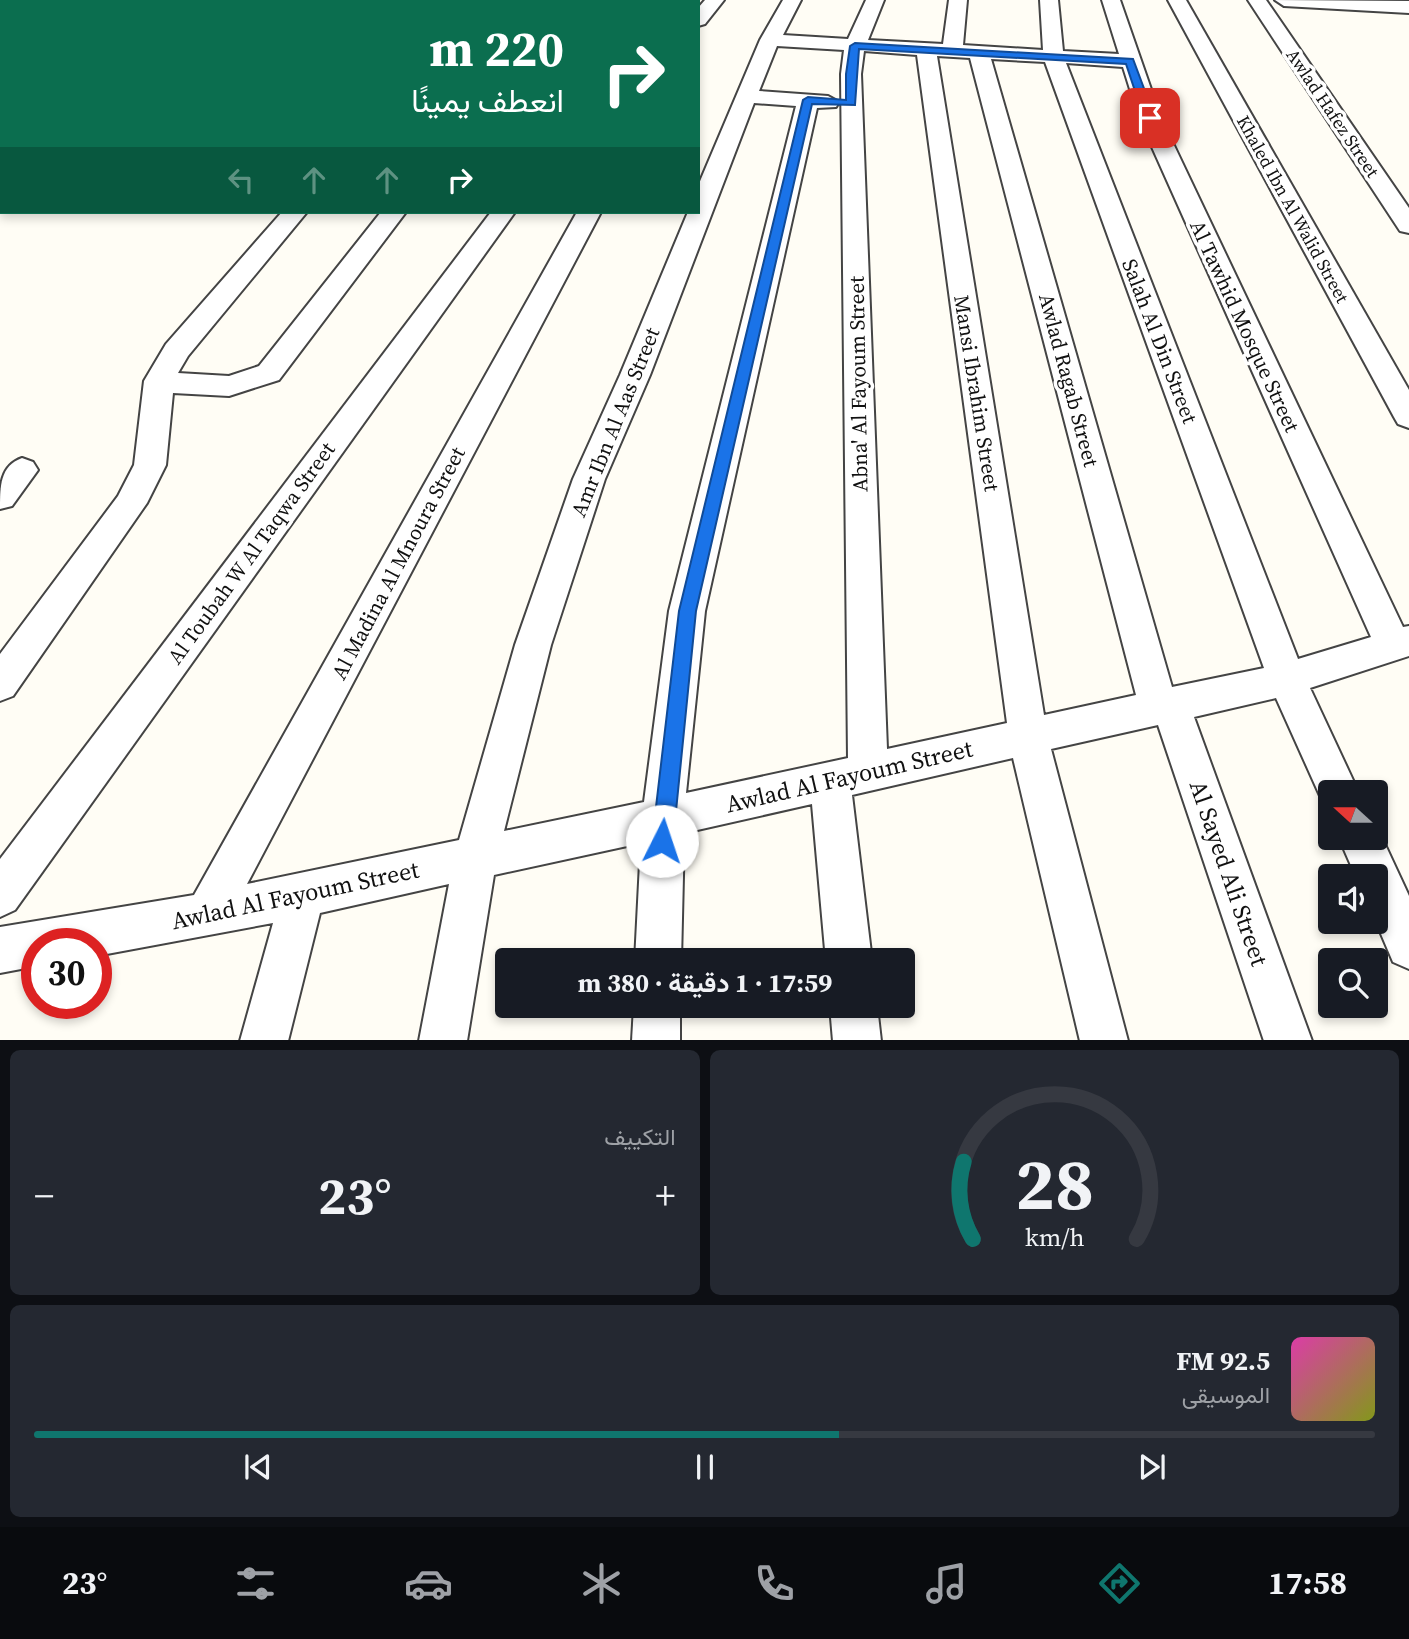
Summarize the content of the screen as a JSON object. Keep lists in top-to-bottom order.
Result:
{
  "streets": {
    "street": [
      "Awlad Hafez Street",
      "Khaled Ibn Al Walid Street",
      "Al Tawhid Mosque Street",
      "Salah Al Din Street",
      "Awlad Ragab Street",
      "Abna' Al Fayoum Street",
      "Mansi Ibrahim Street",
      "Amr Ibn Al Aas Street",
      "Al Toubah W Al Taqwa Street",
      "Al Madina Al Mnoura Street",
      "Awlad Al Fayoum Street",
      "Al Sayed Ali Street"
    ]
  },
  "crossings": [
    ["Al Tawhid Mosque Street", "Awlad Al Fayoum Street"],
    ["Salah Al Din Street", "Awlad Al Fayoum Street"],
    ["Awlad Ragab Street", "Mansi Ibrahim Street"],
    ["Awlad Ragab Street", "Awlad Al Fayoum Street"],
    ["Awlad Ragab Street", "Al Sayed Ali Street"],
    ["Abna' Al Fayoum Street", "Awlad Al Fayoum Street"],
    ["Mansi Ibrahim Street", "Awlad Al Fayoum Street"],
    ["Amr Ibn Al Aas Street", "Awlad Al Fayoum Street"],
    ["Al Madina Al Mnoura Street", "Awlad Al Fayoum Street"],
    ["Awlad Al Fayoum Street", "Al Sayed Ali Street"]
  ],
  "north": "left",
  "page": {
    "turn": ["220 m", "انعطف يمينًا"],
    "limit": "30",
    "trip": "17:59 · 1 دقيقة · 380 m",
    "tile": "التكييف",
    "heat": ["−", "23°", "+"],
    "song": ["92.5 FM", "الموسيقى"],
    "tabs": ["17:58", "23°"],
    "gauge": ["28", "km/h"]
  }
}
